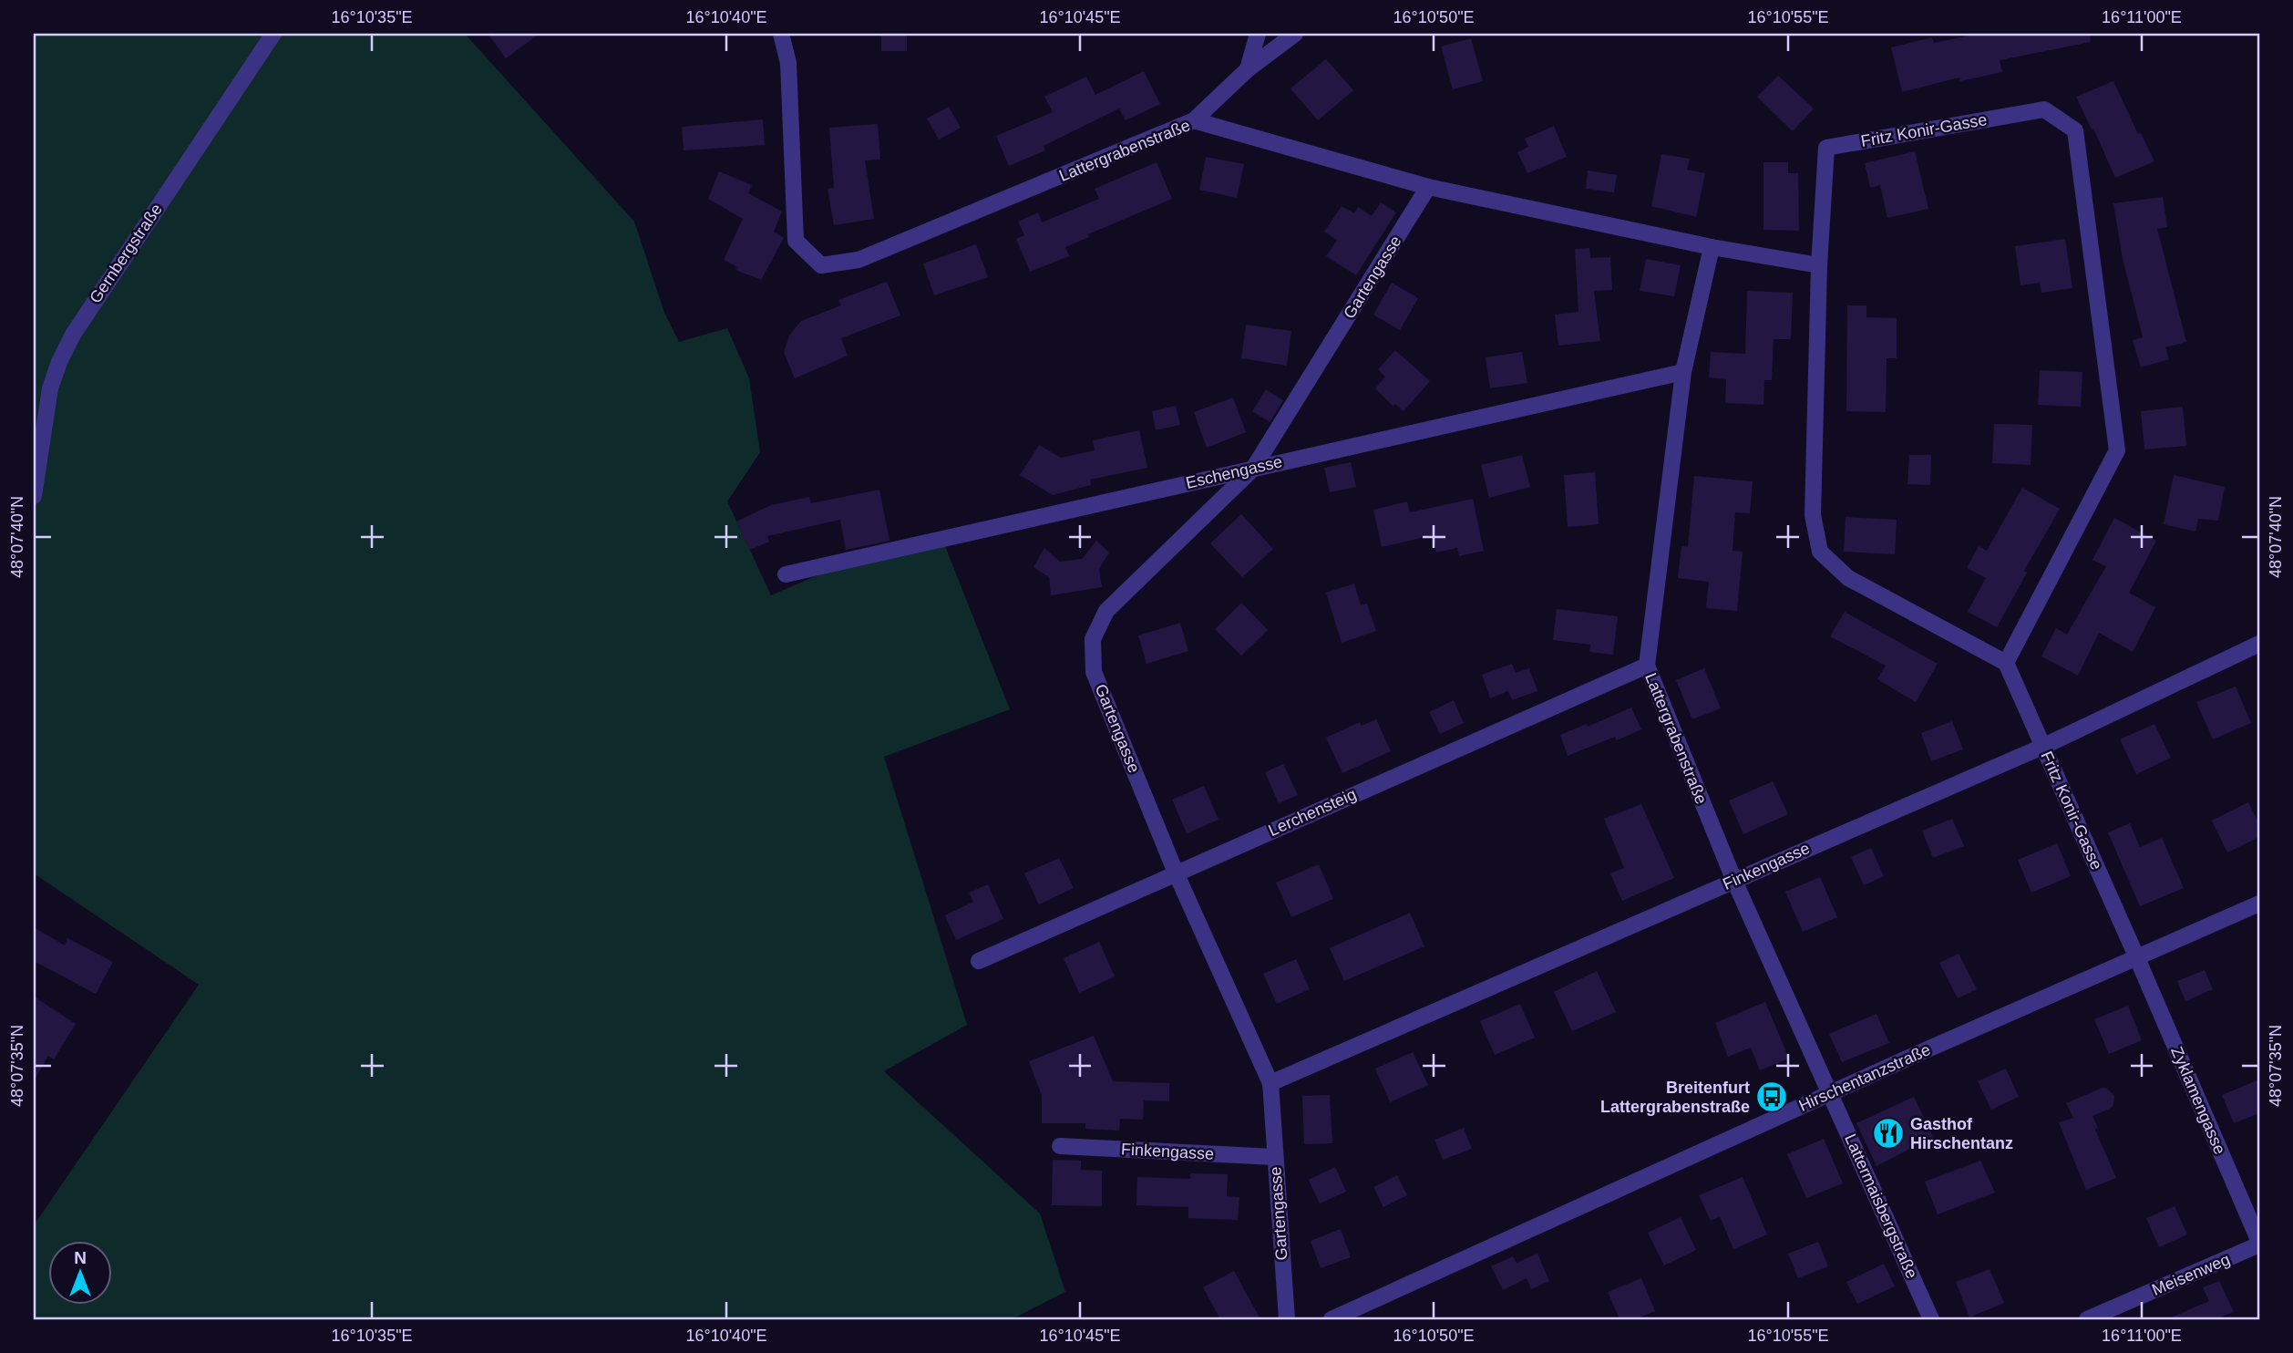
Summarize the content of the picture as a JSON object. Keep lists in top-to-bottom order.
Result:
{
  "streets": {
    "street": [
      "Fritz Konir-Gasse",
      "Lattergrabenstraße",
      "Gernbergstraße",
      "Gartengasse",
      "Eschengasse",
      "Lerchensteig",
      "Finkengasse",
      "Hirschentanzstraße",
      "Zyklamengasse",
      "Lattermaisbergstraße",
      "Meisenweg"
    ]
  },
  "crossings": [
    ["Fritz Konir-Gasse", "Lattergrabenstraße"],
    ["Fritz Konir-Gasse", "Finkengasse"],
    ["Fritz Konir-Gasse", "Hirschentanzstraße"],
    ["Fritz Konir-Gasse", "Zyklamengasse"],
    ["Lattergrabenstraße", "Gartengasse"],
    ["Lattergrabenstraße", "Eschengasse"],
    ["Lattergrabenstraße", "Lerchensteig"],
    ["Lattergrabenstraße", "Finkengasse"],
    ["Lattergrabenstraße", "Hirschentanzstraße"],
    ["Lattergrabenstraße", "Lattermaisbergstraße"],
    ["Gartengasse", "Eschengasse"],
    ["Gartengasse", "Lerchensteig"],
    ["Gartengasse", "Finkengasse"],
    ["Hirschentanzstraße", "Zyklamengasse"],
    ["Hirschentanzstraße", "Lattermaisbergstraße"],
    ["Zyklamengasse", "Meisenweg"]
  ],
  "places": {
    "bus stop": ["Breitenfurt Lattergrabenstraße"],
    "restaurant": ["Gasthof Hirschentanz"]
  },
  "north": "top",
  "coordinates": [
    "16°10'35\"E",
    "16°10'40\"E",
    "16°10'45\"E",
    "16°10'50\"E",
    "16°10'55\"E",
    "16°11'00\"E",
    "48°07'40\"N",
    "48°07'35\"N"
  ]
}
